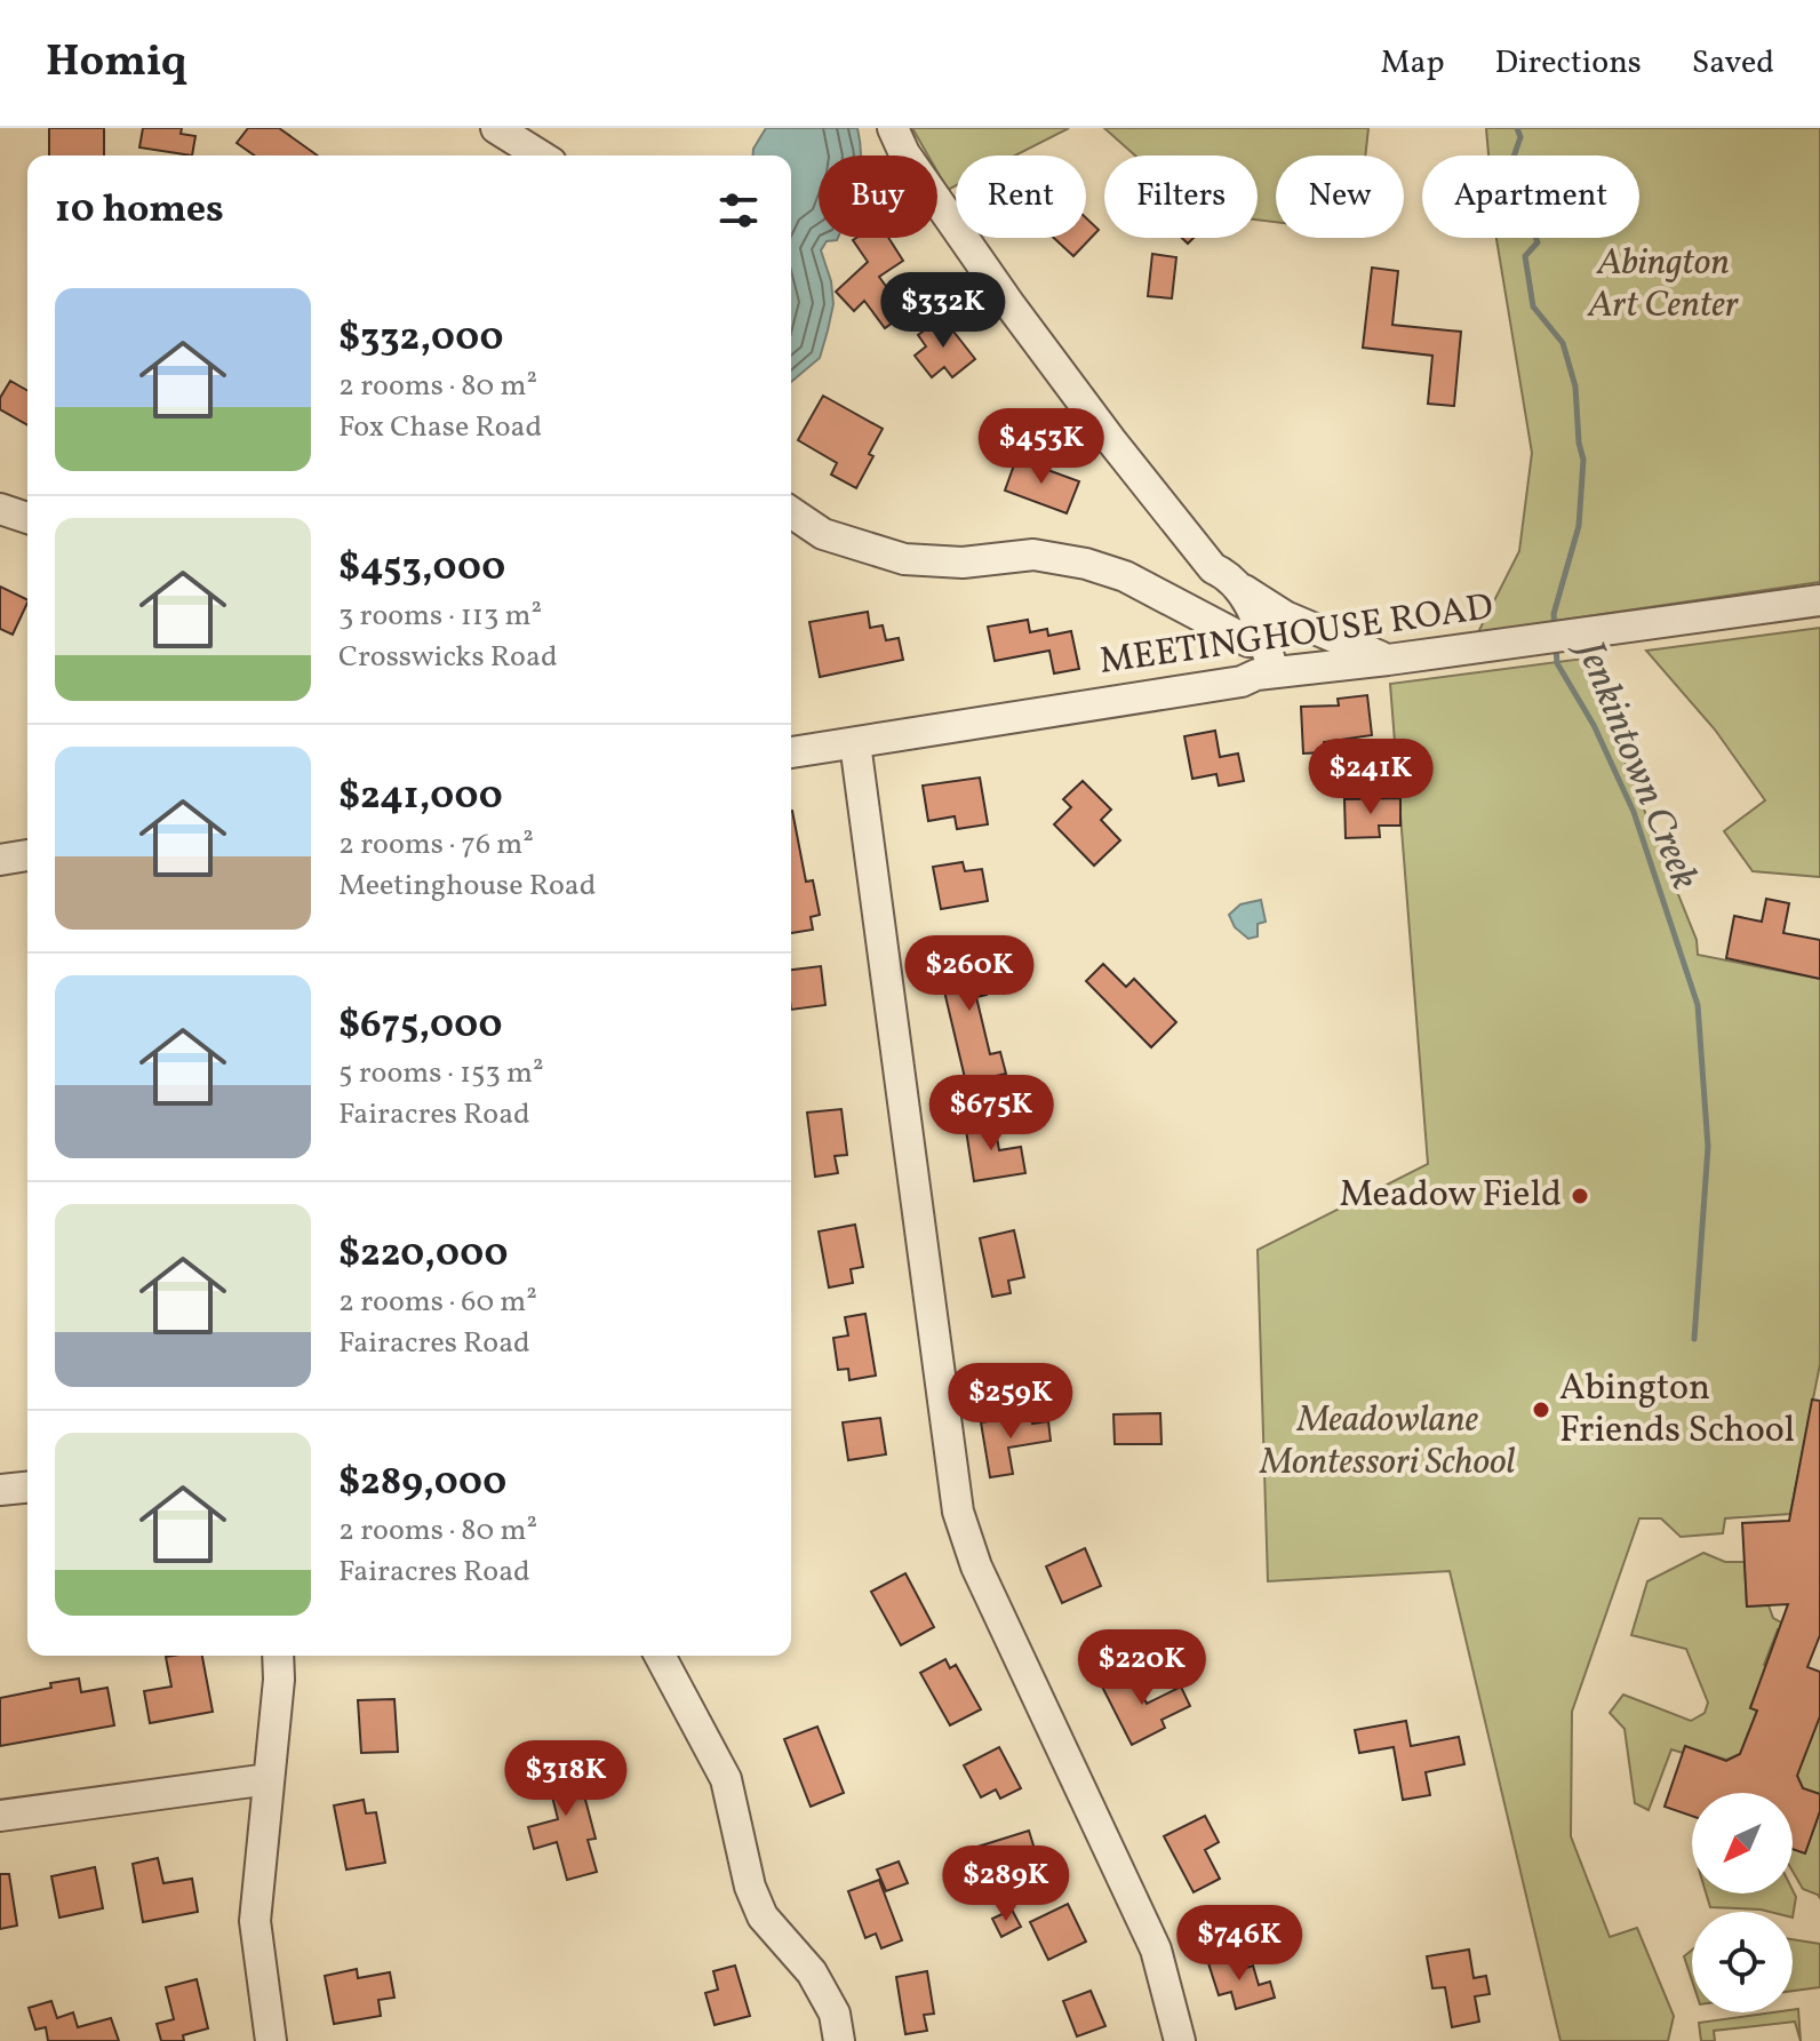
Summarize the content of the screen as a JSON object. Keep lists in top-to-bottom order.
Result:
{
  "streets": {
    "street": ["MEETINGHOUSE ROAD"]
  },
  "water": ["Jenkintown Creek"],
  "parks": ["Abington Art Center", "Meadowlane Montessori School"],
  "places": ["Meadow Field", "Abington Friends School"],
  "north": "bottom left",
  "page": {
    "header": "Homiq",
    "nav": ["Map", "Directions", "Saved"],
    "chip": [
      "Buy",
      "Rent",
      "Filters",
      "New",
      "Apartment"
    ],
    "heading": "10 homes",
    "list": [
      {
        "name": "$332,000",
        "note": "2 rooms · 80 m² · Fox Chase Road"
      },
      {
        "name": "$453,000",
        "note": "3 rooms · 113 m² · Crosswicks Road"
      },
      {
        "name": "$241,000",
        "note": "2 rooms · 76 m² · Meetinghouse Road"
      },
      {
        "name": "$675,000",
        "note": "5 rooms · 153 m² · Fairacres Road"
      },
      {
        "name": "$220,000",
        "note": "2 rooms · 60 m² · Fairacres Road"
      },
      {
        "name": "$289,000",
        "note": "2 rooms · 80 m² · Fairacres Road"
      }
    ],
    "price": [
      "$332K",
      "$453K",
      "$241K",
      "$260K",
      "$675K",
      "$259K",
      "$220K",
      "$318K",
      "$289K",
      "$746K"
    ]
  }
}
